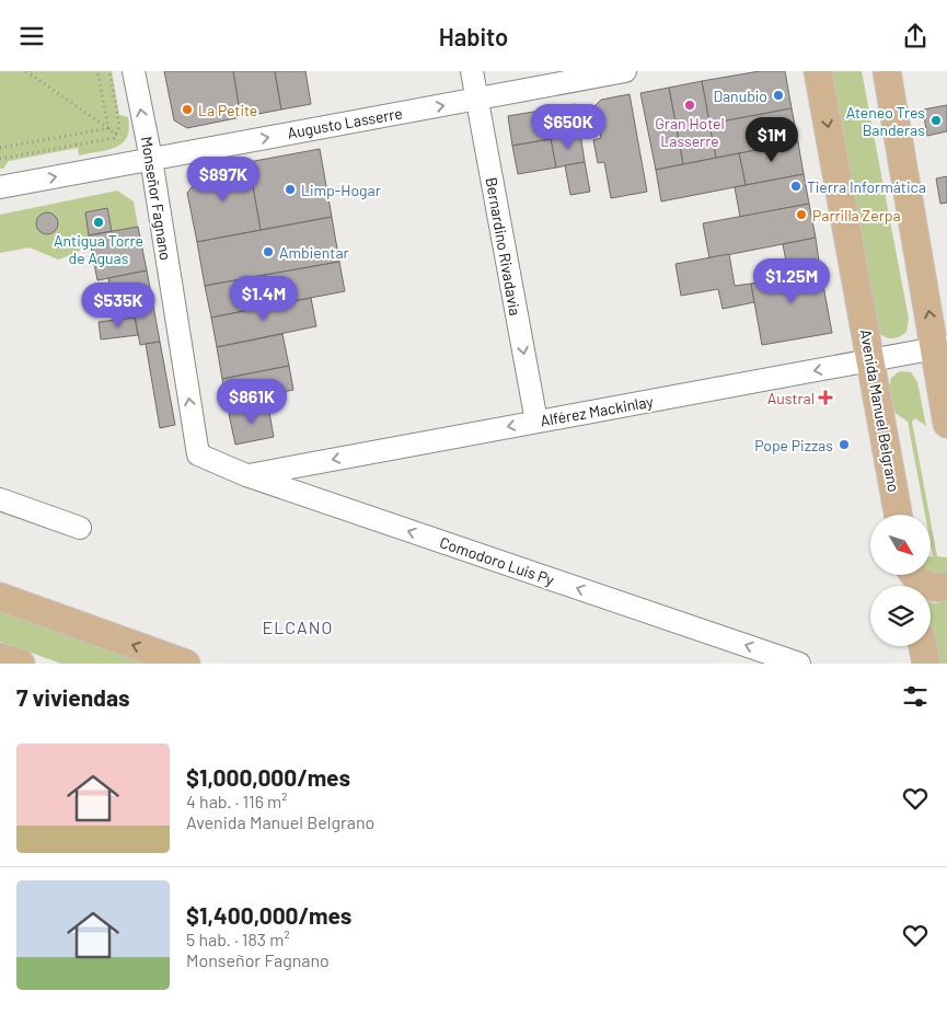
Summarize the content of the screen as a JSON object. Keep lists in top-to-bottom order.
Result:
{
  "streets": {
    "main road": ["Avenida Manuel Belgrano"],
    "street": [
      "Augusto Lasserre",
      "Monseñor Fagnano",
      "Bernardino Rivadavia",
      "Alférez Mackinlay",
      "Comodoro Luis Py"
    ]
  },
  "crossings": [
    ["Augusto Lasserre", "Monseñor Fagnano"],
    ["Augusto Lasserre", "Bernardino Rivadavia"],
    ["Monseñor Fagnano", "Comodoro Luis Py"],
    ["Bernardino Rivadavia", "Alférez Mackinlay"],
    ["Alférez Mackinlay", "Avenida Manuel Belgrano"],
    ["Alférez Mackinlay", "Comodoro Luis Py"]
  ],
  "one_way": [
    "Augusto Lasserre",
    "Monseñor Fagnano",
    "Bernardino Rivadavia",
    "Alférez Mackinlay",
    "Comodoro Luis Py"
  ],
  "districts": ["ELCANO"],
  "places": {
    "other": [
      "Danubio",
      "Gran Hotel Lasserre",
      "La Petite",
      "Ateneo Tres Banderas",
      "Tierra Informática",
      "Limp-Hogar",
      "Parrilla Zerpa",
      "Antigua Torre de Aguas",
      "Ambientar",
      "Pope Pizzas"
    ],
    "health": ["Austral"]
  },
  "north": "bottom right",
  "page": {
    "header": "Habito",
    "price": [
      "$650K",
      "$1M",
      "$897K",
      "$1.25M",
      "$1.4M",
      "$535K",
      "$861K"
    ],
    "heading": "7 viviendas",
    "list": [
      {
        "name": "$1,000,000/mes",
        "note": "4 hab. · 116 m² · Avenida Manuel Belgrano"
      },
      {
        "name": "$1,400,000/mes",
        "note": "5 hab. · 183 m² · Monseñor Fagnano"
      }
    ]
  }
}
